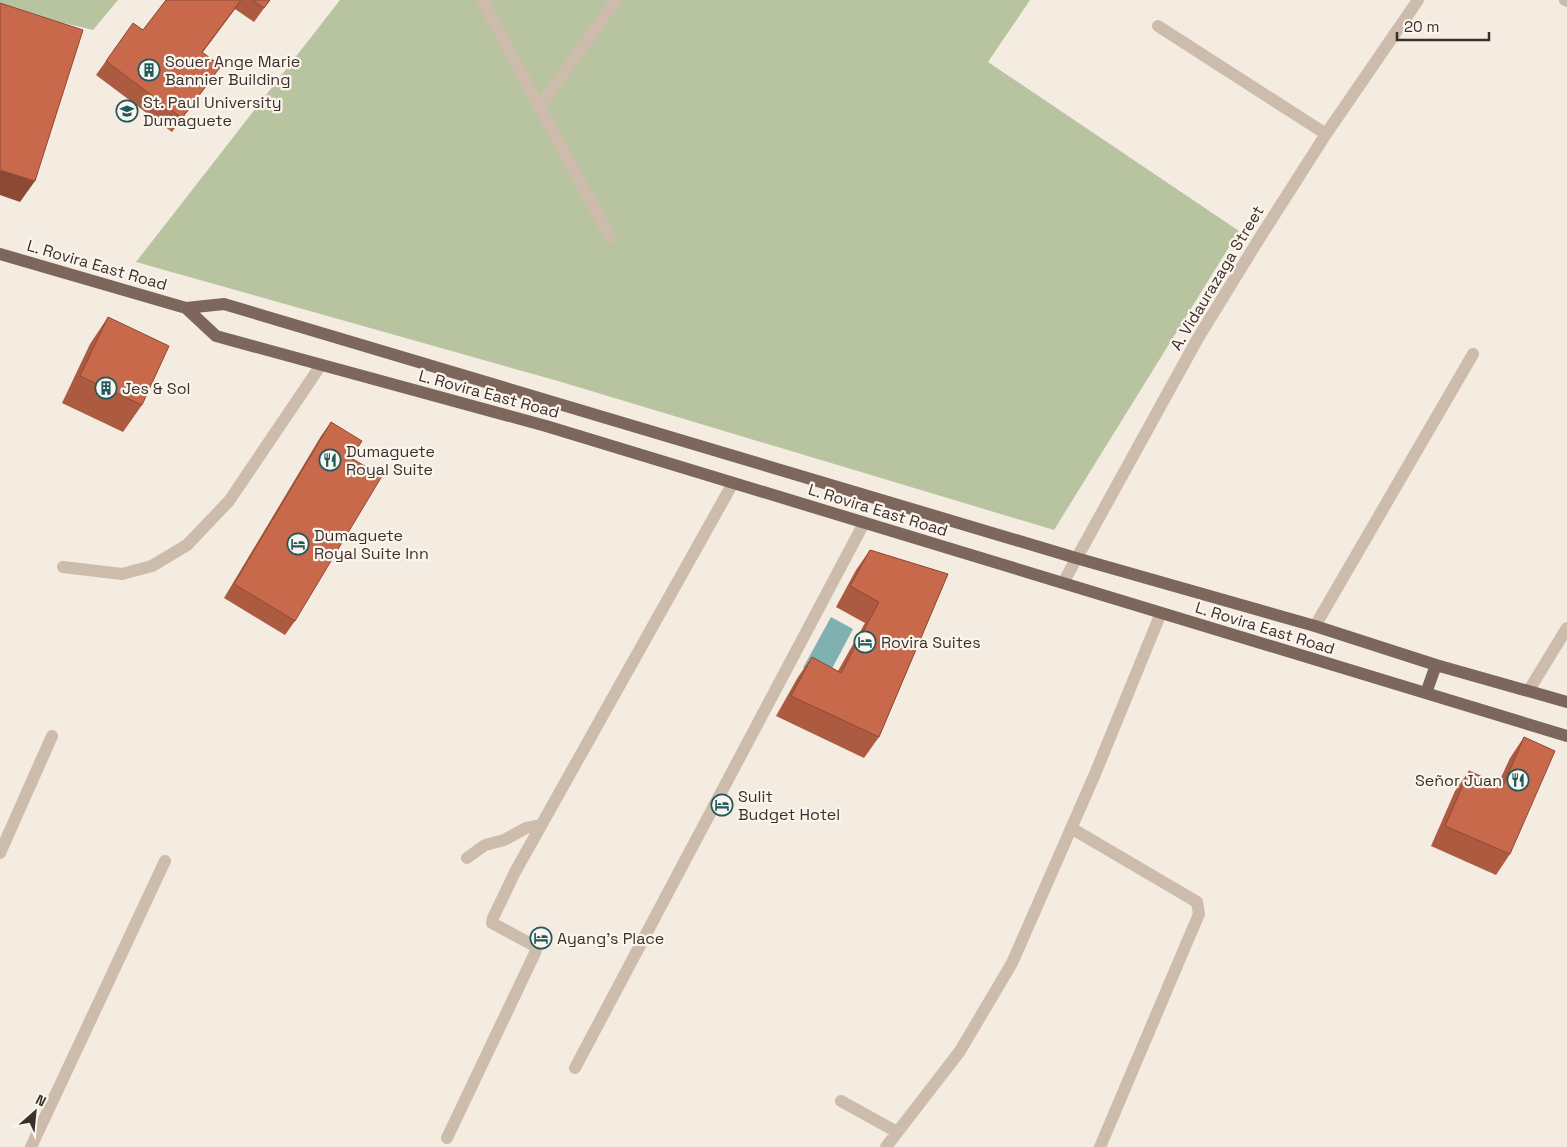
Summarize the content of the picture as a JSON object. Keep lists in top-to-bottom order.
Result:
{
  "streets": {
    "main road": ["L. Rovira East Road"],
    "street": ["A. Vidaurazaga Street"]
  },
  "crossings": [
    ["L. Rovira East Road", "A. Vidaurazaga Street"]
  ],
  "places": {
    "building": ["Souer Ange Marie Bannier Building", "Jes & Sol"],
    "school or university": ["St. Paul University Dumaguete"],
    "restaurant": ["Dumaguete Royal Suite", "Señor Juan"],
    "hotel": [
      "Dumaguete Royal Suite Inn",
      "Rovira Suites",
      "Sulit Budget Hotel",
      "Ayang's Place"
    ]
  },
  "scale_bar": "20 m",
  "north": "top right"
}
